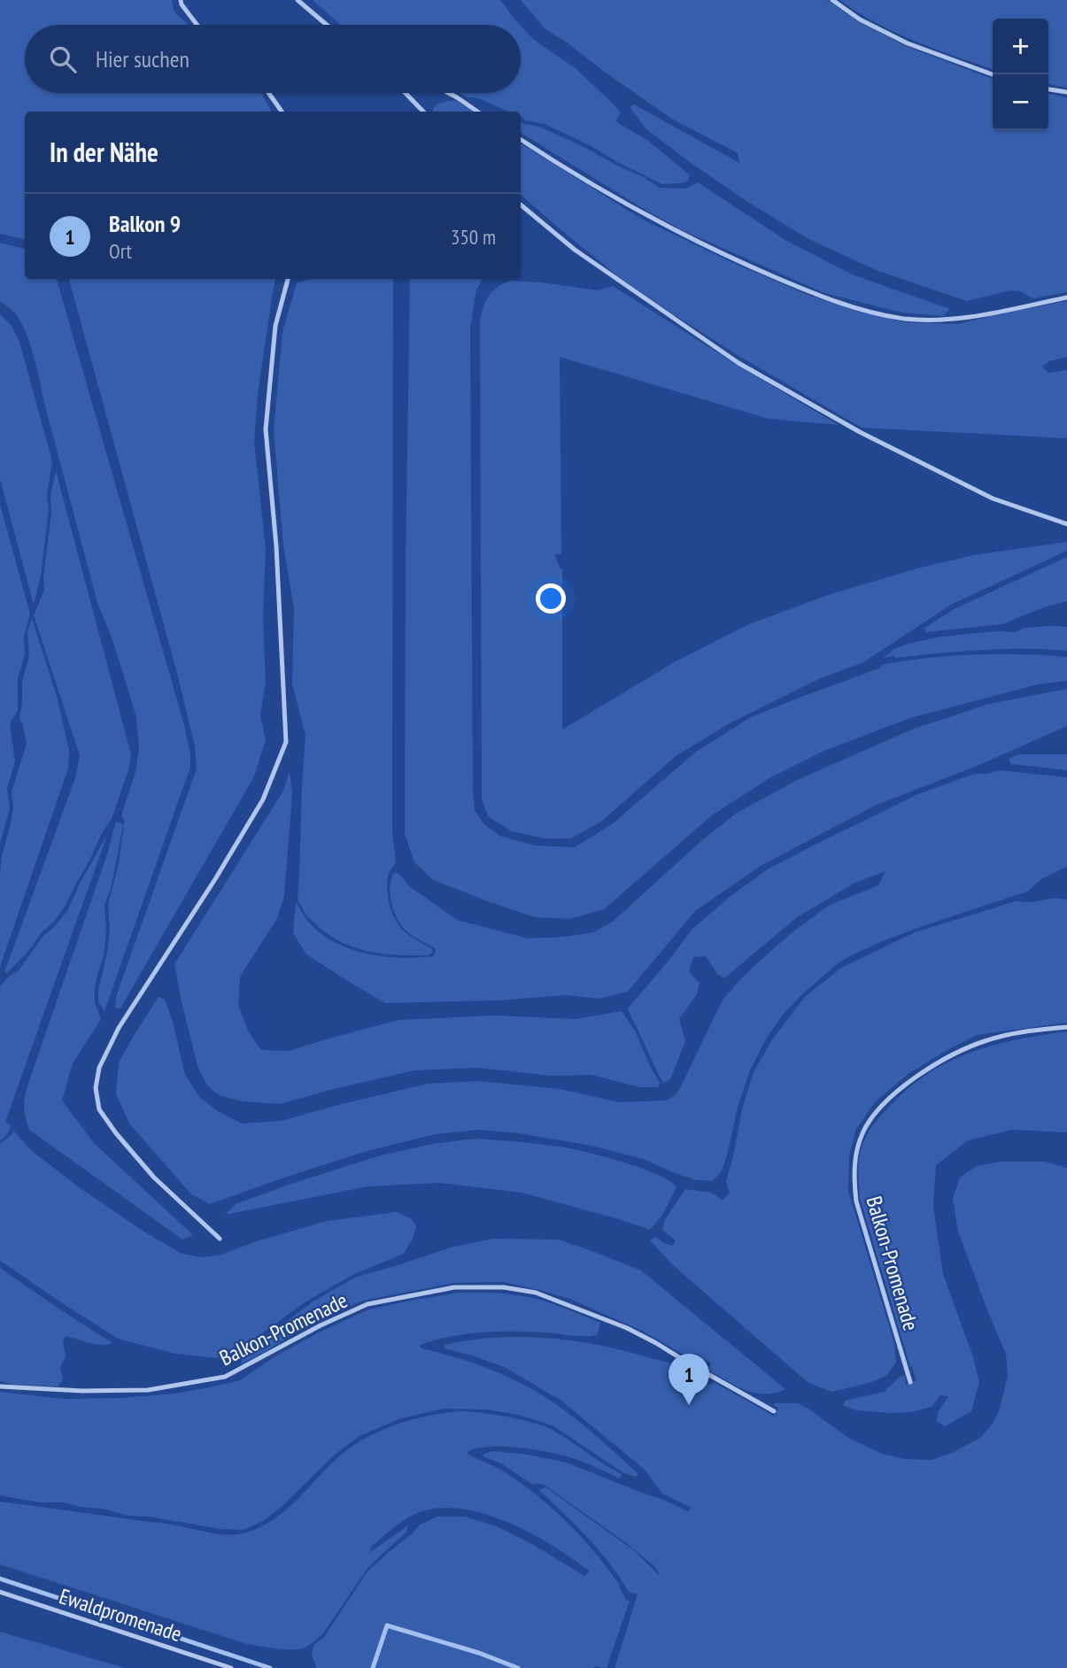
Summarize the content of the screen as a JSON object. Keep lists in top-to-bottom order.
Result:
{
  "streets": {
    "lane": ["Balkon-Promenade", "Ewaldpromenade"]
  },
  "page": {
    "map_buttons": ["+", "−"],
    "search": "Hier suchen",
    "heading": "In der Nähe",
    "list": [
      {
        "mark": "1",
        "name": "Balkon 9",
        "note": "Ort",
        "value": "350 m"
      }
    ],
    "pins": "1"
  }
}
